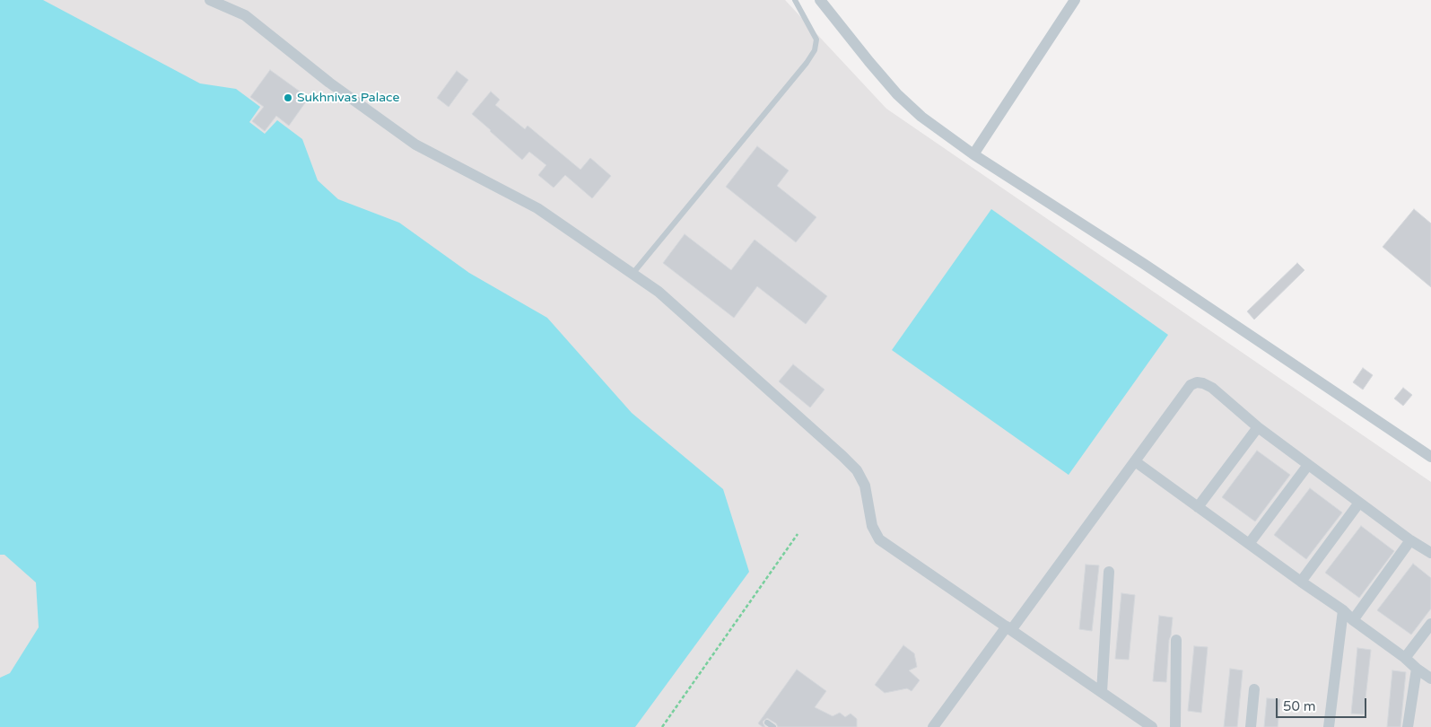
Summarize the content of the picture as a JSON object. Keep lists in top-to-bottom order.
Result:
{
  "places": ["Sukhnivas Palace"],
  "scale_bar": "50 m"
}
